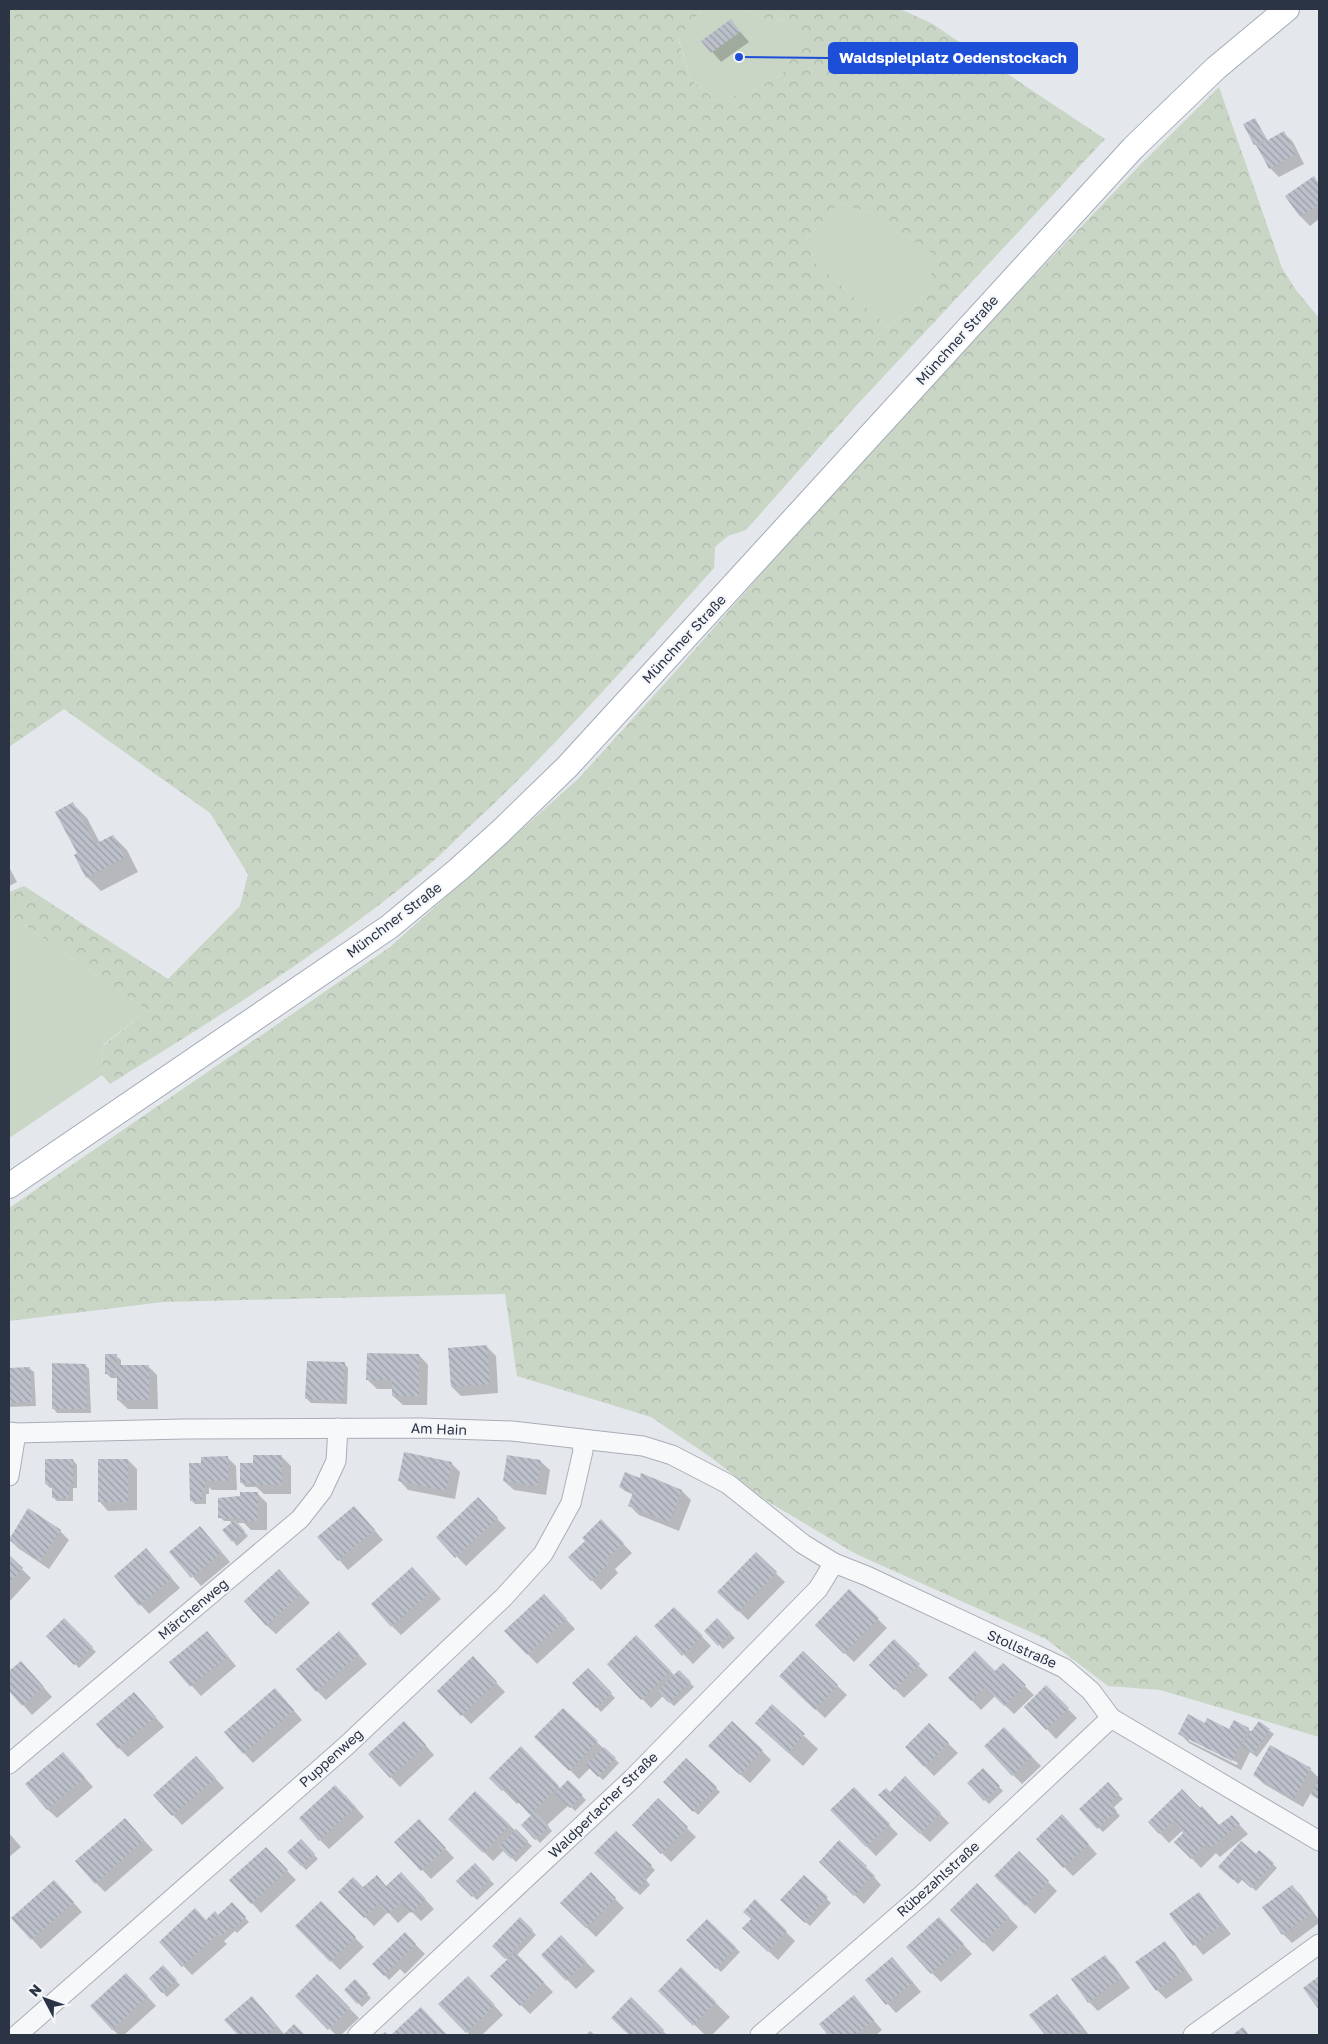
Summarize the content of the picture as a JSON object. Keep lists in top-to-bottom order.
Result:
{
  "streets": {
    "main road": ["Münchner Straße"],
    "street": [
      "Am Hain",
      "Märchenweg",
      "Stollstraße",
      "Puppenweg",
      "Waldperlacher Straße",
      "Rübezahlstraße"
    ]
  },
  "crossings": [
    ["Am Hain", "Märchenweg"],
    ["Am Hain", "Stollstraße"],
    ["Am Hain", "Puppenweg"],
    ["Am Hain", "Waldperlacher Straße"],
    ["Stollstraße", "Waldperlacher Straße"],
    ["Stollstraße", "Rübezahlstraße"]
  ],
  "places": ["Waldspielplatz Oedenstockach"],
  "north": "top left"
}
